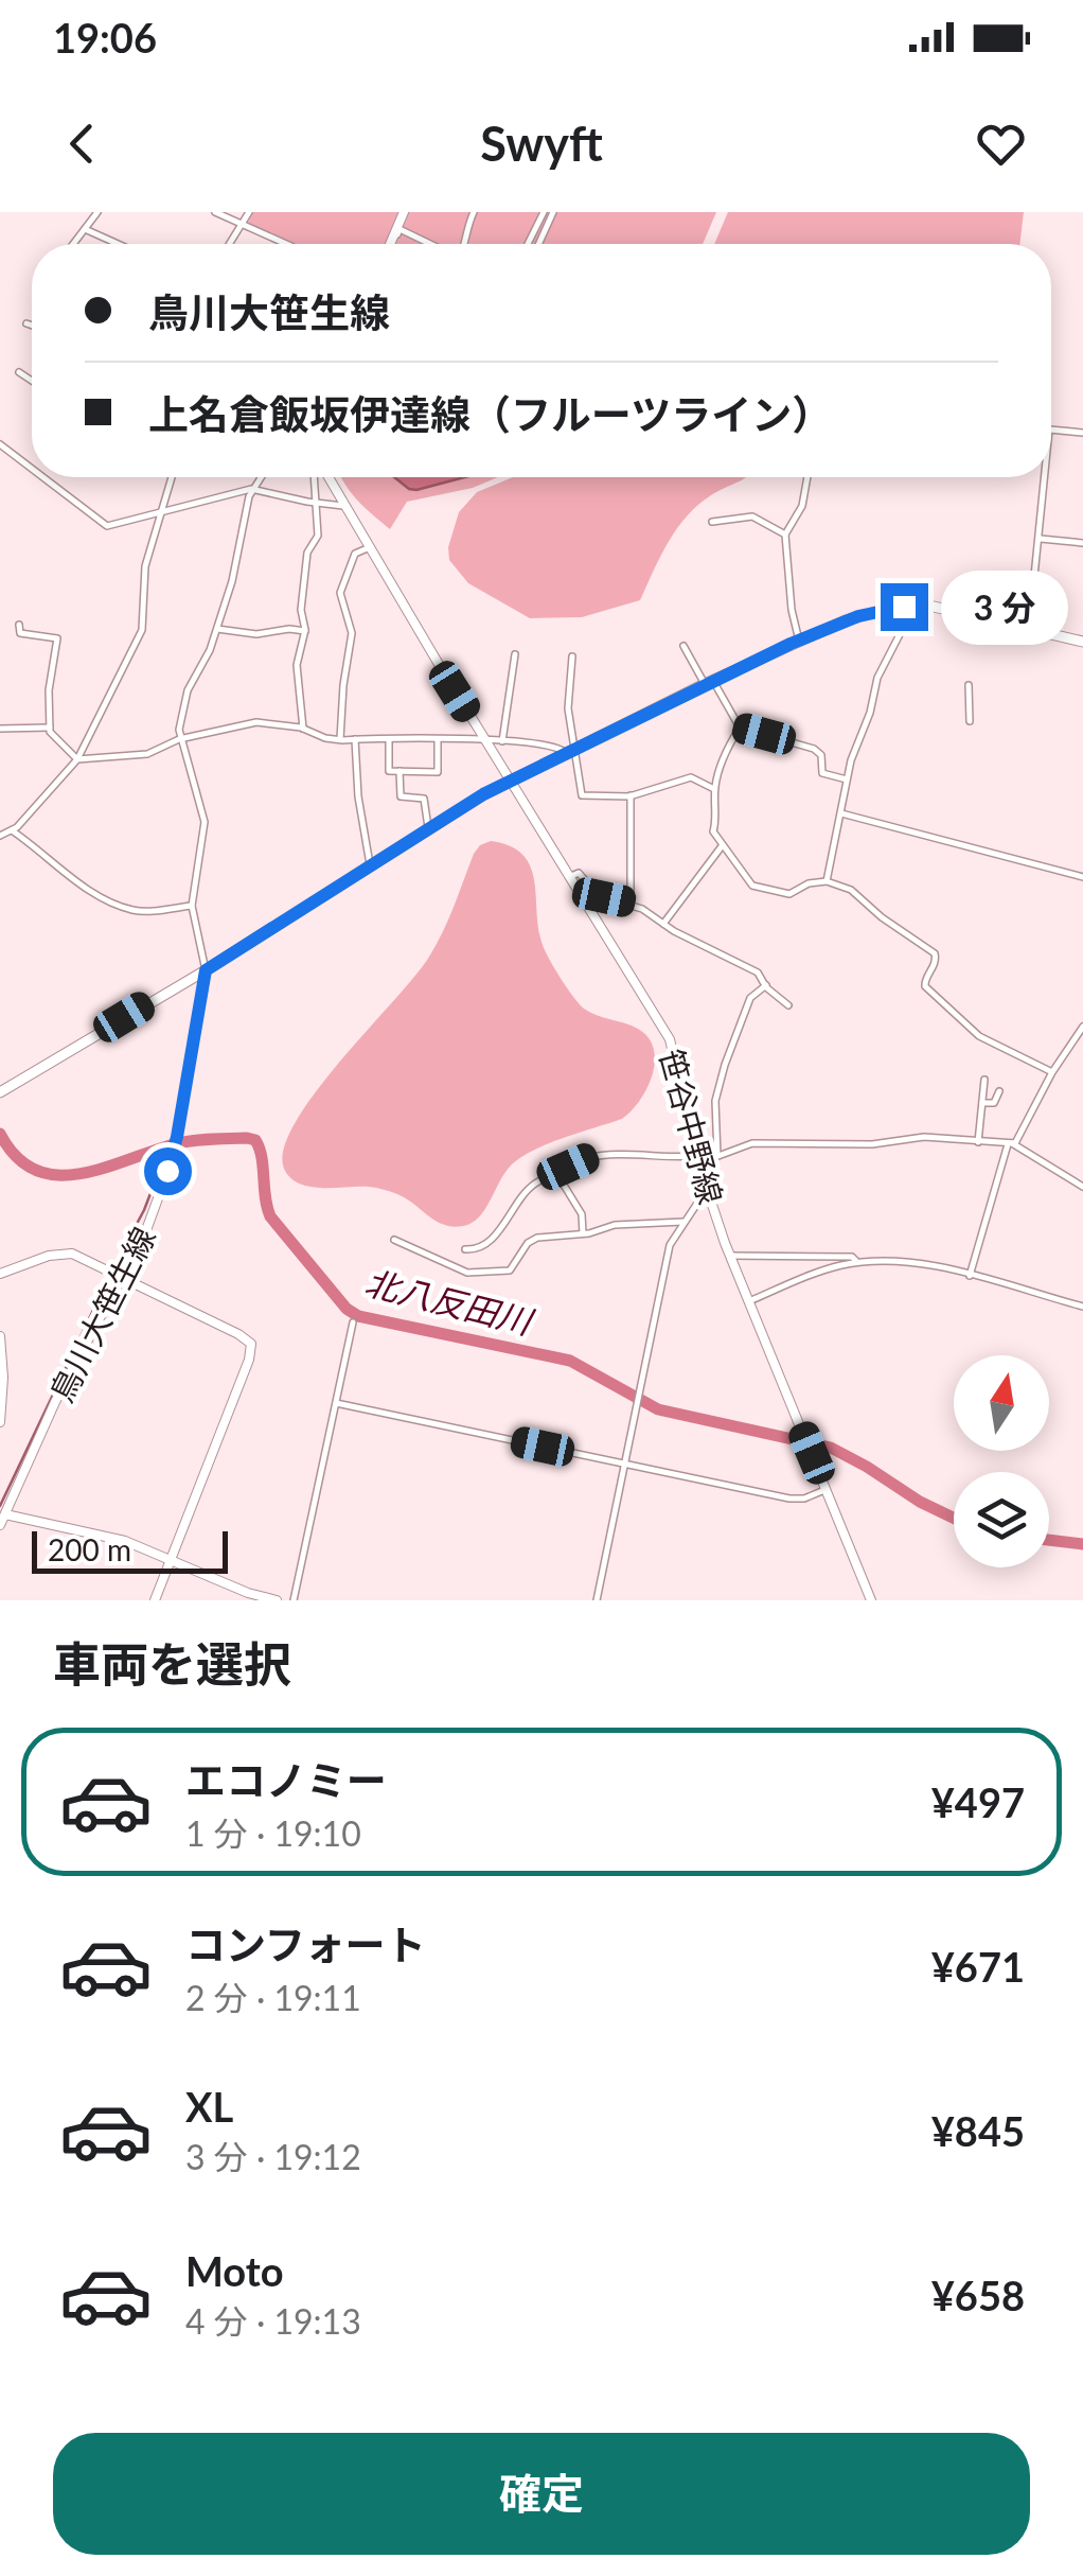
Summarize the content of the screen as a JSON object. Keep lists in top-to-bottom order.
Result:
{
  "streets": {
    "street": ["笹谷中野線", "鳥川大笹生線"]
  },
  "water": ["北八反田川"],
  "scale_bar": "200 m",
  "north": "top",
  "page": {
    "status": "19:06",
    "header": "Swyft",
    "banner": ["鳥川大笹生線", "上名倉飯坂伊達線（フルーツライン）"],
    "bubble": "3 分",
    "scale": "200 m",
    "heading": "車両を選択",
    "list": [
      {
        "name": "エコノミー",
        "note": "1 分 · 19:10",
        "value": "¥497"
      },
      {
        "name": "コンフォート",
        "note": "2 分 · 19:11",
        "value": "¥671"
      },
      {
        "name": "XL",
        "note": "3 分 · 19:12",
        "value": "¥845"
      },
      {
        "name": "Moto",
        "note": "4 分 · 19:13",
        "value": "¥658"
      }
    ],
    "buttons": "確定"
  }
}
